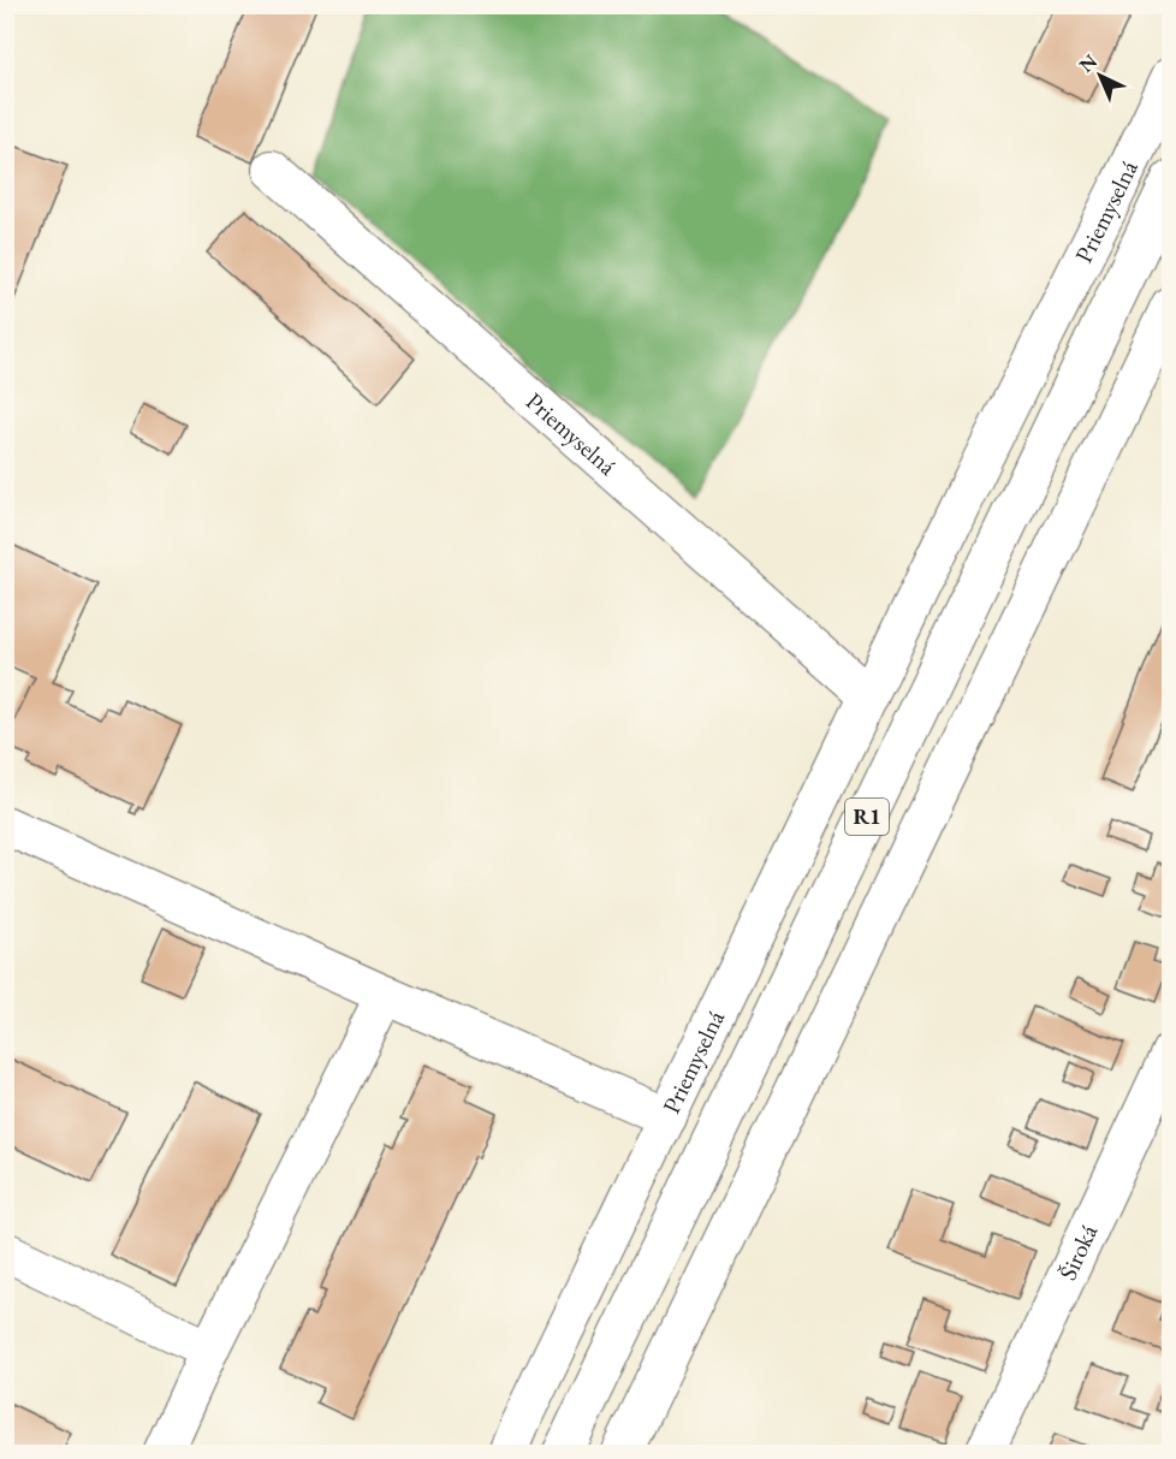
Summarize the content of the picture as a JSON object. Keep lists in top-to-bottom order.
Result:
{
  "streets": {
    "highway": ["R1"],
    "street": ["Priemyselná", "Široká"]
  },
  "north": "top left"
}
